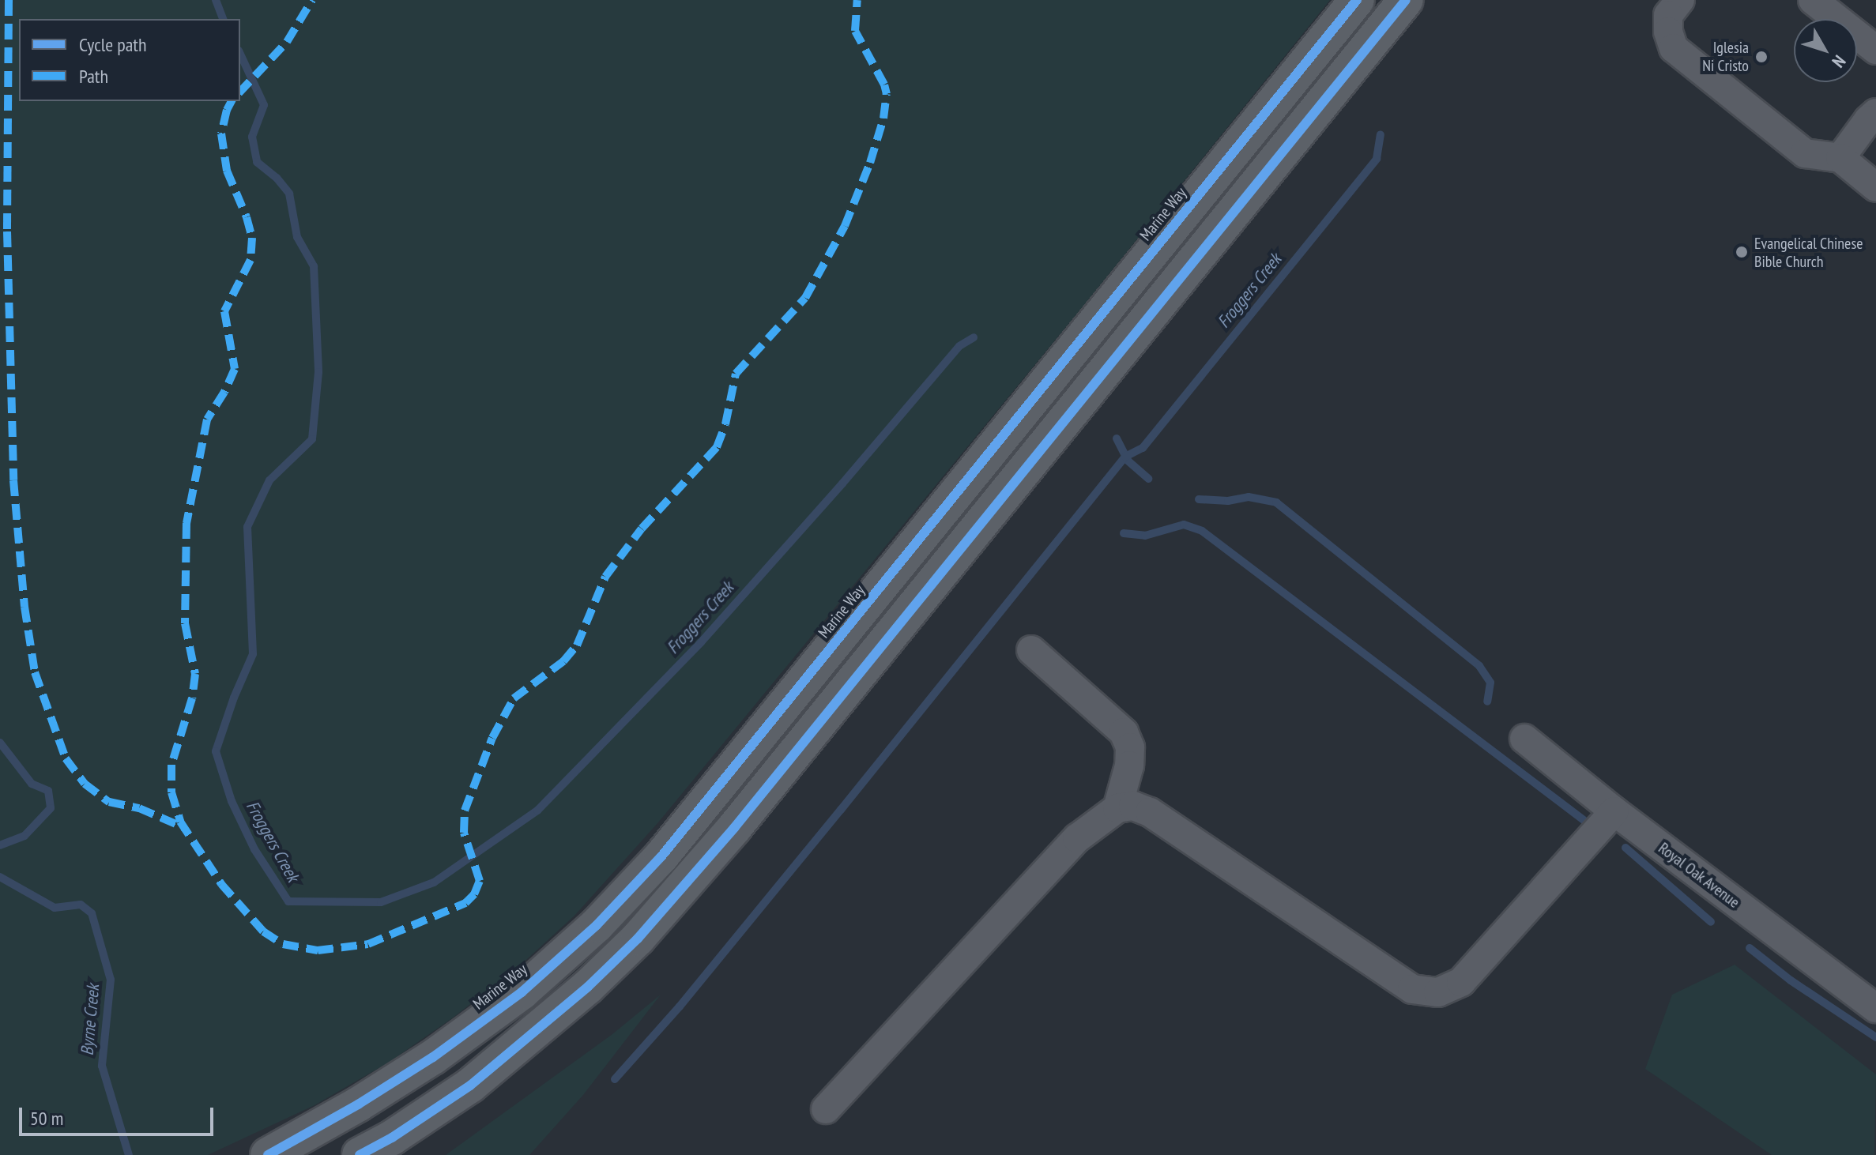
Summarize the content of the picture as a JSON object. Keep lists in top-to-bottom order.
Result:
{
  "streets": {
    "main road": ["Marine Way"],
    "street": ["Royal Oak Avenue"]
  },
  "water": ["Froggers Creek", "Byrne Creek"],
  "places": ["Iglesia Ni Cristo", "Evangelical Chinese Bible Church"],
  "legend": ["Cycle path", "Path"],
  "scale_bar": "50 m",
  "north": "bottom right"
}
